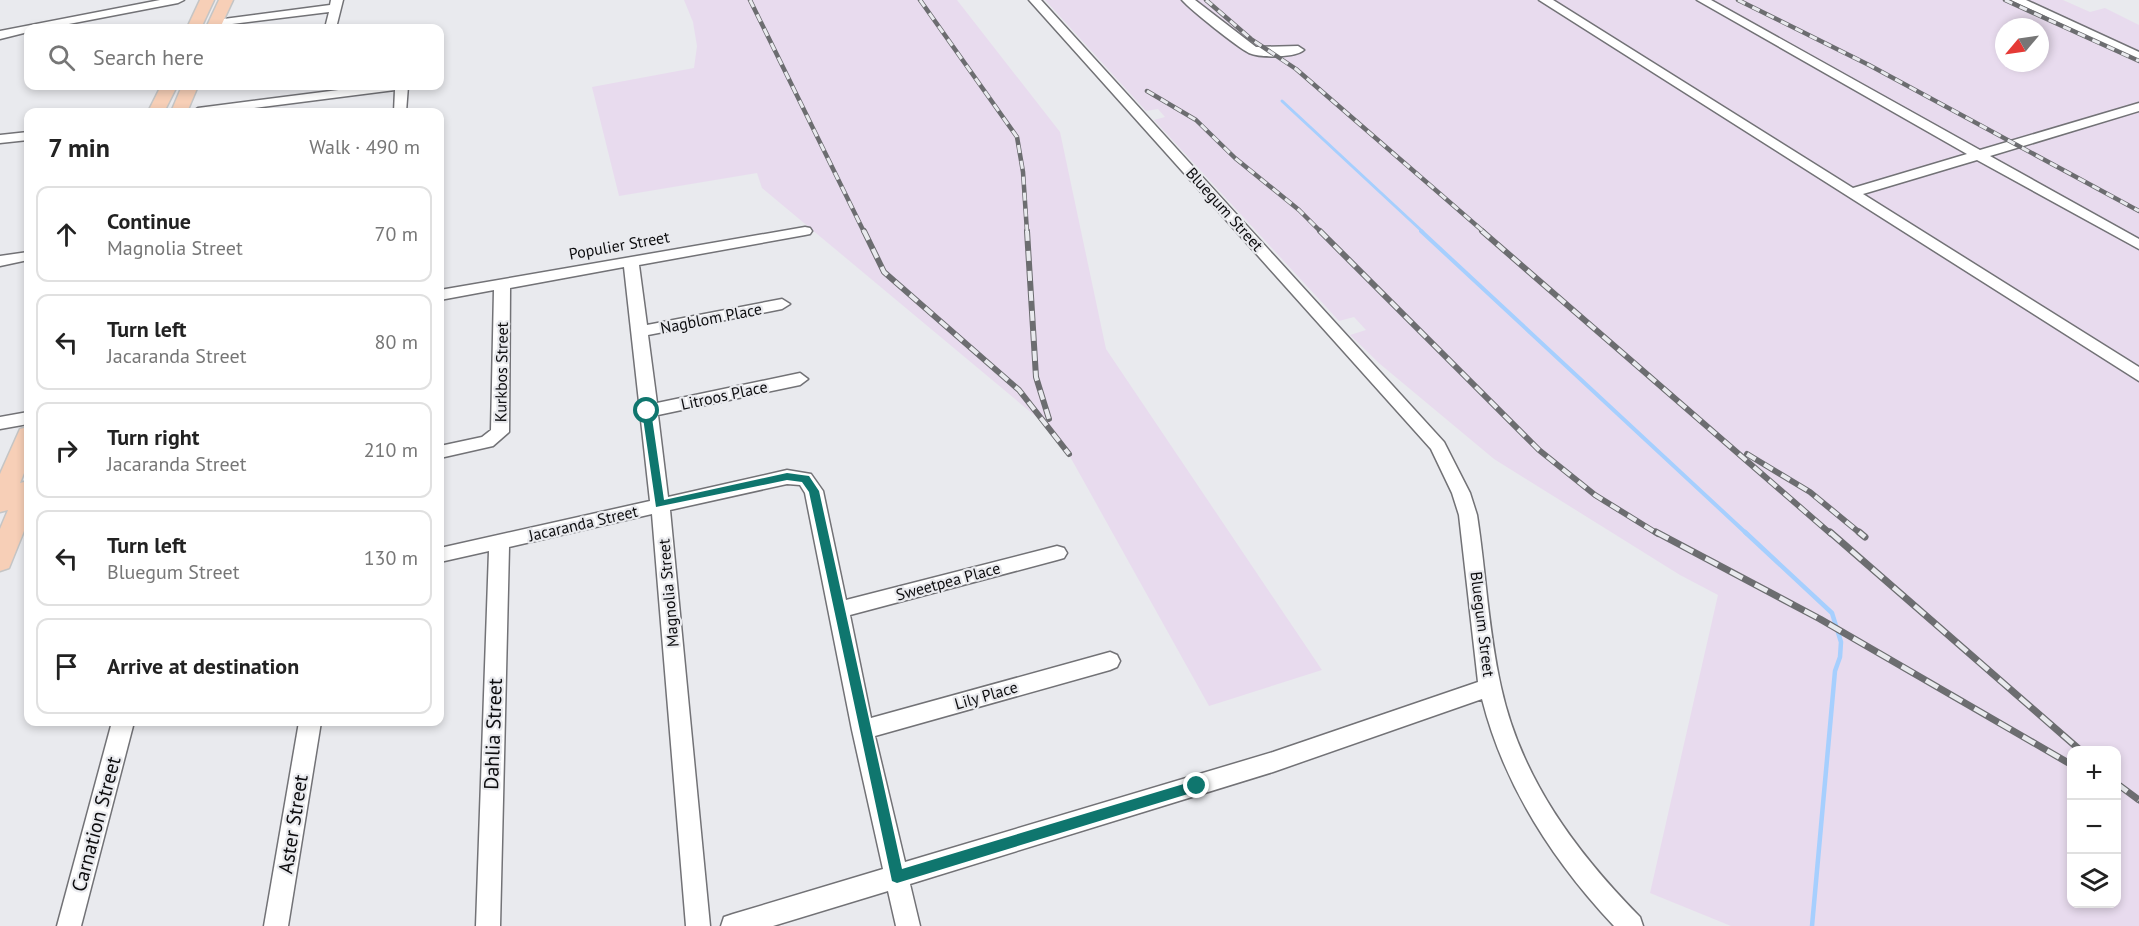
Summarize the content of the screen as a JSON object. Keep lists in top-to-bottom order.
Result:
{
  "streets": {
    "street": [
      "Bluegum Street",
      "Populier Street",
      "Nagblom Place",
      "Kurkbos Street",
      "Litroos Place",
      "Jacaranda Street",
      "Sweetpea Place",
      "Magnolia Street",
      "Lily Place",
      "Dahlia Street",
      "Carnation Street",
      "Aster Street"
    ]
  },
  "crossings": [
    ["Bluegum Street", "Jacaranda Street"],
    ["Populier Street", "Kurkbos Street"],
    ["Populier Street", "Magnolia Street"],
    ["Nagblom Place", "Magnolia Street"],
    ["Litroos Place", "Magnolia Street"],
    ["Jacaranda Street", "Sweetpea Place"],
    ["Jacaranda Street", "Magnolia Street"],
    ["Jacaranda Street", "Lily Place"],
    ["Jacaranda Street", "Dahlia Street"]
  ],
  "north": "bottom left",
  "page": {
    "search": "Search here",
    "heading": ["7 min", "Walk · 490 m"],
    "list": [
      ["Continue", "Magnolia Street", "70 m"],
      ["Turn left", "Jacaranda Street", "80 m"],
      ["Turn right", "Jacaranda Street", "210 m"],
      ["Turn left", "Bluegum Street", "130 m"],
      "Arrive at destination"
    ],
    "map_buttons": ["+", "−"]
  }
}
